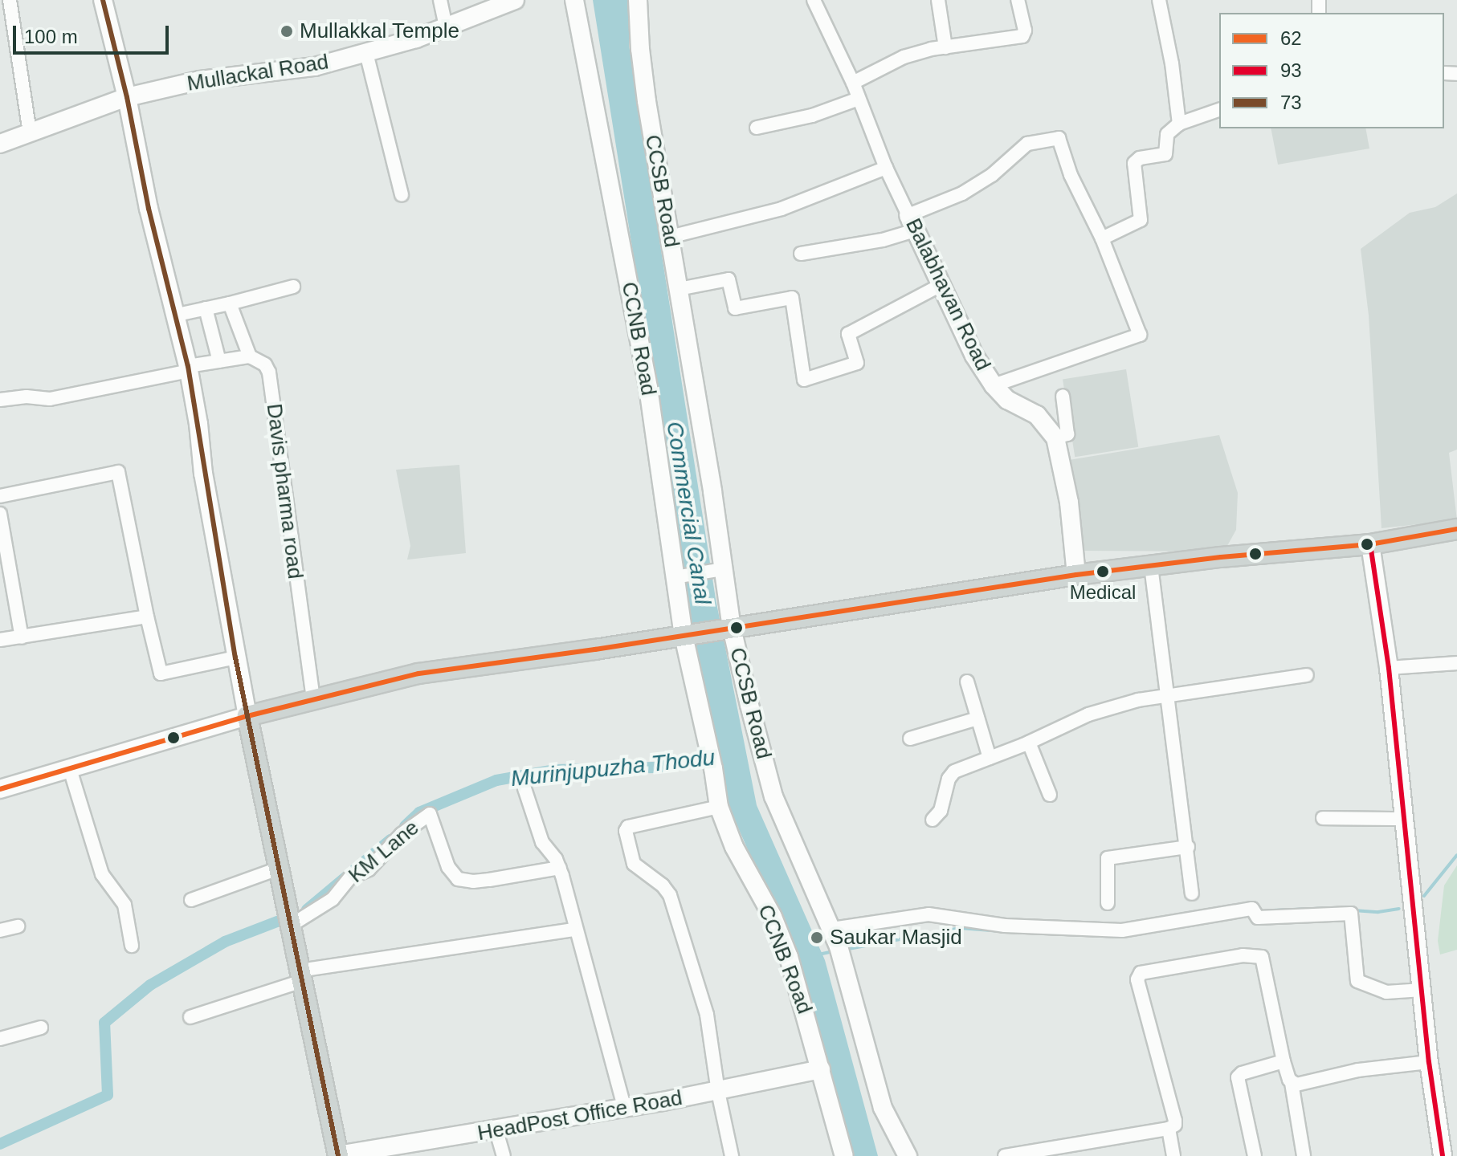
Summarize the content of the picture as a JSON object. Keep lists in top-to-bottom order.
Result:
{
  "streets": {
    "main road": [
      "Mullackal Road",
      "CCSB Road",
      "Balabhavan Road",
      "CCNB Road",
      "HeadPost Office Road"
    ],
    "street": ["Davis pharma road", "KM Lane"]
  },
  "crossings": [
    ["CCNB Road", "HeadPost Office Road"]
  ],
  "water": ["Commercial Canal", "Murinjupuzha Thodu"],
  "places": ["Mullakkal Temple", "Medical", "Saukar Masjid"],
  "lines": ["transit line 73", "transit line 62", "transit line 93"],
  "legend": ["62", "93", "73"],
  "scale_bar": "100 m"
}
